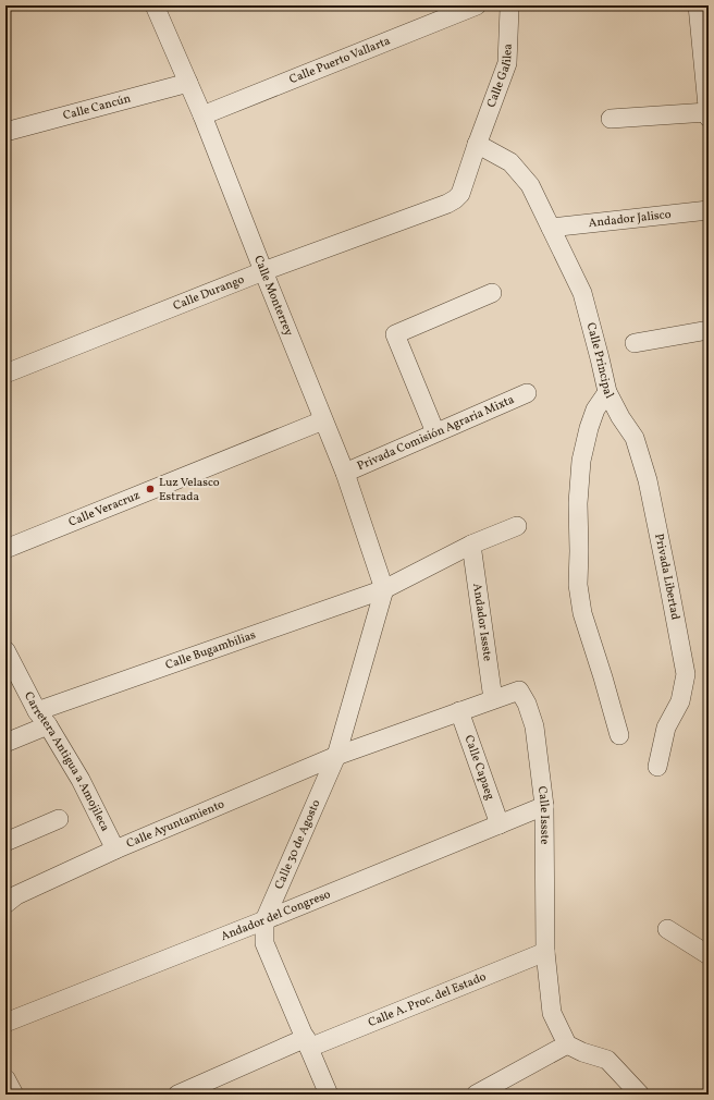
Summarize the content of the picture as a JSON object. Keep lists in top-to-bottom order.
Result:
{
  "streets": {
    "street": [
      "Calle Puerto Vallarta",
      "Calle Galilea",
      "Calle Cancún",
      "Andador Jalisco",
      "Calle Durango",
      "Calle Monterrey",
      "Calle Principal",
      "Privada Comisión Agraria Mixta",
      "Calle Veracruz",
      "Privada Libertad",
      "Andador Issste",
      "Calle Bugambilias",
      "Carretera Antigua a Amojileca",
      "Calle Capaeg",
      "Calle Issste",
      "Calle Ayuntamiento",
      "Calle 30 de Agosto",
      "Andador del Congreso",
      "Calle A. Proc. del Estado"
    ]
  },
  "crossings": [
    ["Calle Puerto Vallarta", "Calle Monterrey"],
    ["Calle Galilea", "Calle Durango"],
    ["Calle Galilea", "Calle Principal"],
    ["Calle Cancún", "Calle Monterrey"],
    ["Andador Jalisco", "Calle Principal"],
    ["Calle Durango", "Calle Monterrey"],
    ["Calle Durango", "Calle Principal"],
    ["Calle Monterrey", "Privada Comisión Agraria Mixta"],
    ["Calle Monterrey", "Calle Veracruz"],
    ["Calle Monterrey", "Calle Bugambilias"],
    ["Calle Monterrey", "Calle 30 de Agosto"],
    ["Calle Principal", "Privada Libertad"],
    ["Andador Issste", "Calle Issste"],
    ["Calle Bugambilias", "Carretera Antigua a Amojileca"],
    ["Calle Bugambilias", "Calle 30 de Agosto"],
    ["Carretera Antigua a Amojileca", "Calle Ayuntamiento"],
    ["Calle Capaeg", "Calle Issste"],
    ["Calle Capaeg", "Andador del Congreso"],
    ["Calle Issste", "Calle Ayuntamiento"],
    ["Calle Issste", "Calle 30 de Agosto"],
    ["Calle Issste", "Andador del Congreso"],
    ["Calle Issste", "Calle A. Proc. del Estado"],
    ["Calle Ayuntamiento", "Calle 30 de Agosto"],
    ["Calle 30 de Agosto", "Andador del Congreso"],
    ["Calle 30 de Agosto", "Calle A. Proc. del Estado"]
  ],
  "places": ["Luz Velasco Estrada"]
}
